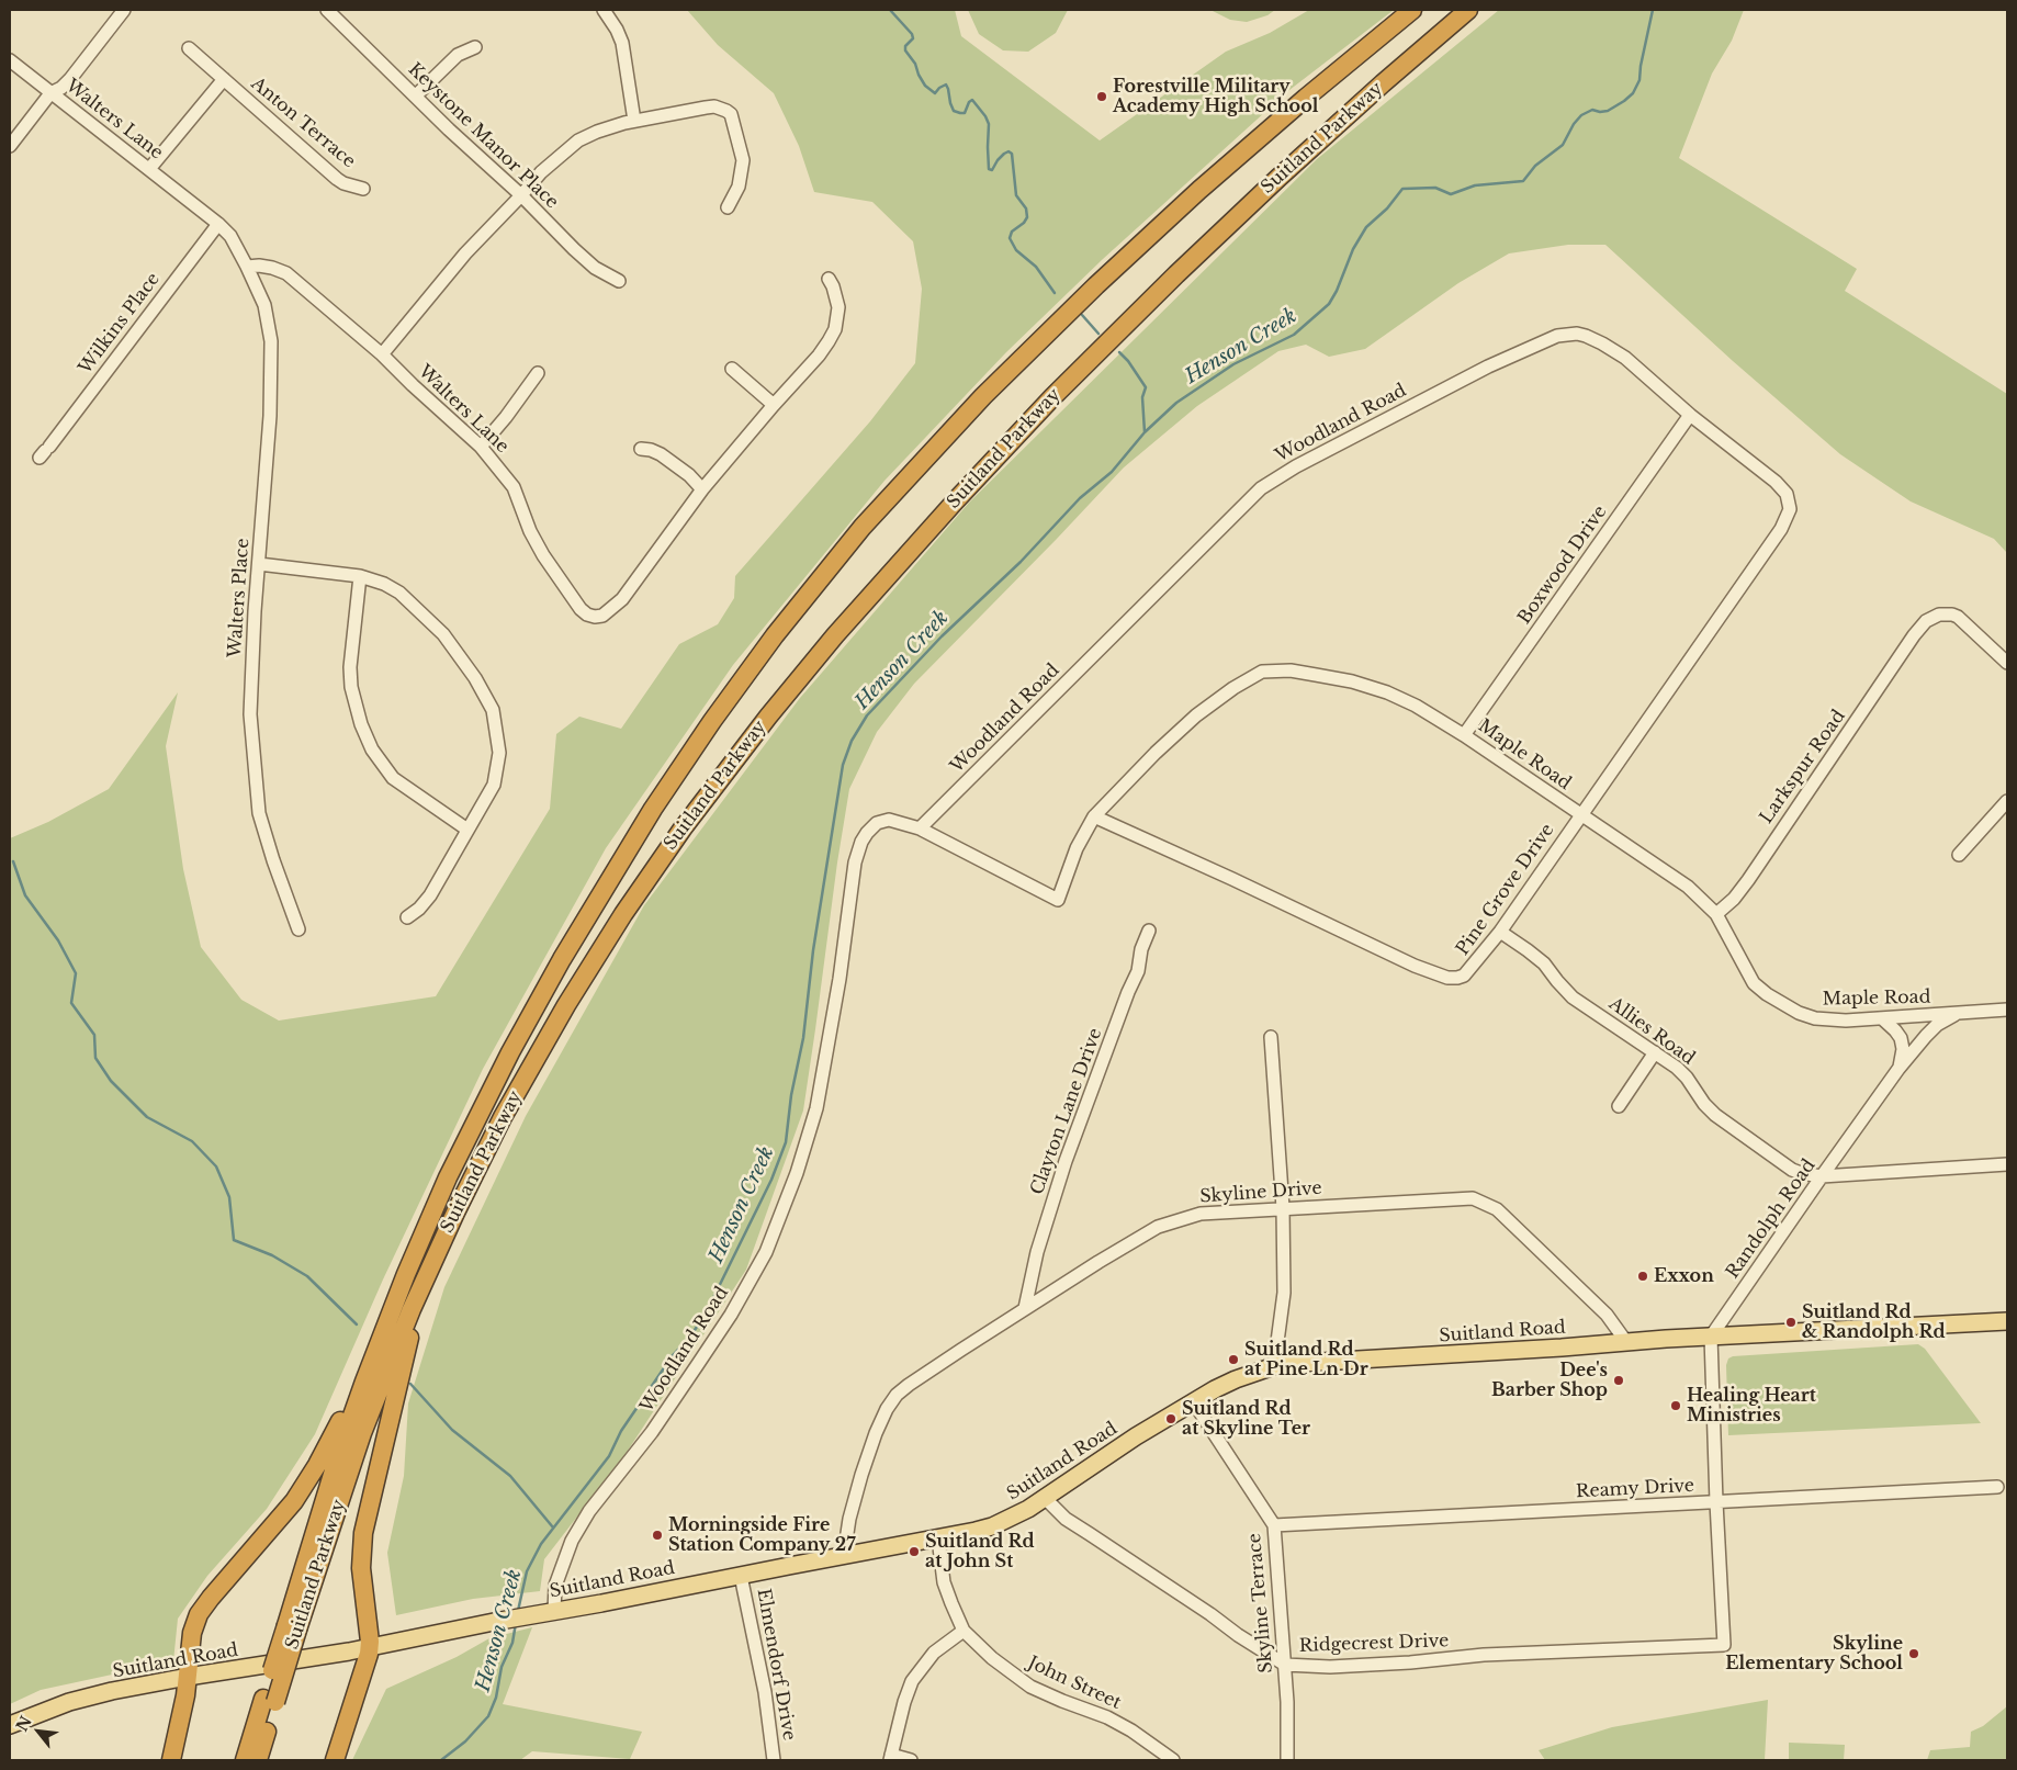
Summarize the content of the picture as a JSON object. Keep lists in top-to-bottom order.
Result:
{
  "streets": {
    "highway": ["Suitland Parkway"],
    "main road": ["Suitland Road"],
    "street": [
      "Walters Lane",
      "Anton Terrace",
      "Keystone Manor Place",
      "Wilkins Place",
      "Woodland Road",
      "Boxwood Drive",
      "Walters Place",
      "Maple Road",
      "Larkspur Road",
      "Pine Grove Drive",
      "Allies Road",
      "Clayton Lane Drive",
      "Skyline Drive",
      "Randolph Road",
      "Reamy Drive",
      "Skyline Terrace",
      "Ridgecrest Drive",
      "Elmendorf Drive",
      "John Street"
    ]
  },
  "crossings": [
    ["Walters Lane", "Wilkins Place"],
    ["Walters Lane", "Walters Place"],
    ["Woodland Road", "Boxwood Drive"],
    ["Woodland Road", "Maple Road"],
    ["Woodland Road", "Pine Grove Drive"],
    ["Woodland Road", "Suitland Road"],
    ["Boxwood Drive", "Maple Road"],
    ["Maple Road", "Larkspur Road"],
    ["Maple Road", "Pine Grove Drive"],
    ["Maple Road", "Randolph Road"],
    ["Pine Grove Drive", "Allies Road"],
    ["Allies Road", "Randolph Road"],
    ["Clayton Lane Drive", "Skyline Drive"],
    ["Skyline Drive", "Suitland Road"],
    ["Randolph Road", "Suitland Road"],
    ["Suitland Road", "Skyline Terrace"],
    ["Suitland Road", "Ridgecrest Drive"],
    ["Suitland Road", "Elmendorf Drive"],
    ["Suitland Road", "John Street"],
    ["Reamy Drive", "Skyline Terrace"],
    ["Reamy Drive", "Ridgecrest Drive"],
    ["Skyline Terrace", "Ridgecrest Drive"]
  ],
  "water": ["Henson Creek"],
  "places": [
    "Forestville Military Academy High School",
    "Exxon",
    "Suitland Rd & Randolph Rd",
    "Suitland Rd at Pine Ln Dr",
    "Dee's Barber Shop",
    "Healing Heart Ministries",
    "Suitland Rd at Skyline Ter",
    "Morningside Fire Station Company 27",
    "Suitland Rd at John St",
    "Skyline Elementary School"
  ],
  "north": "top left"
}
